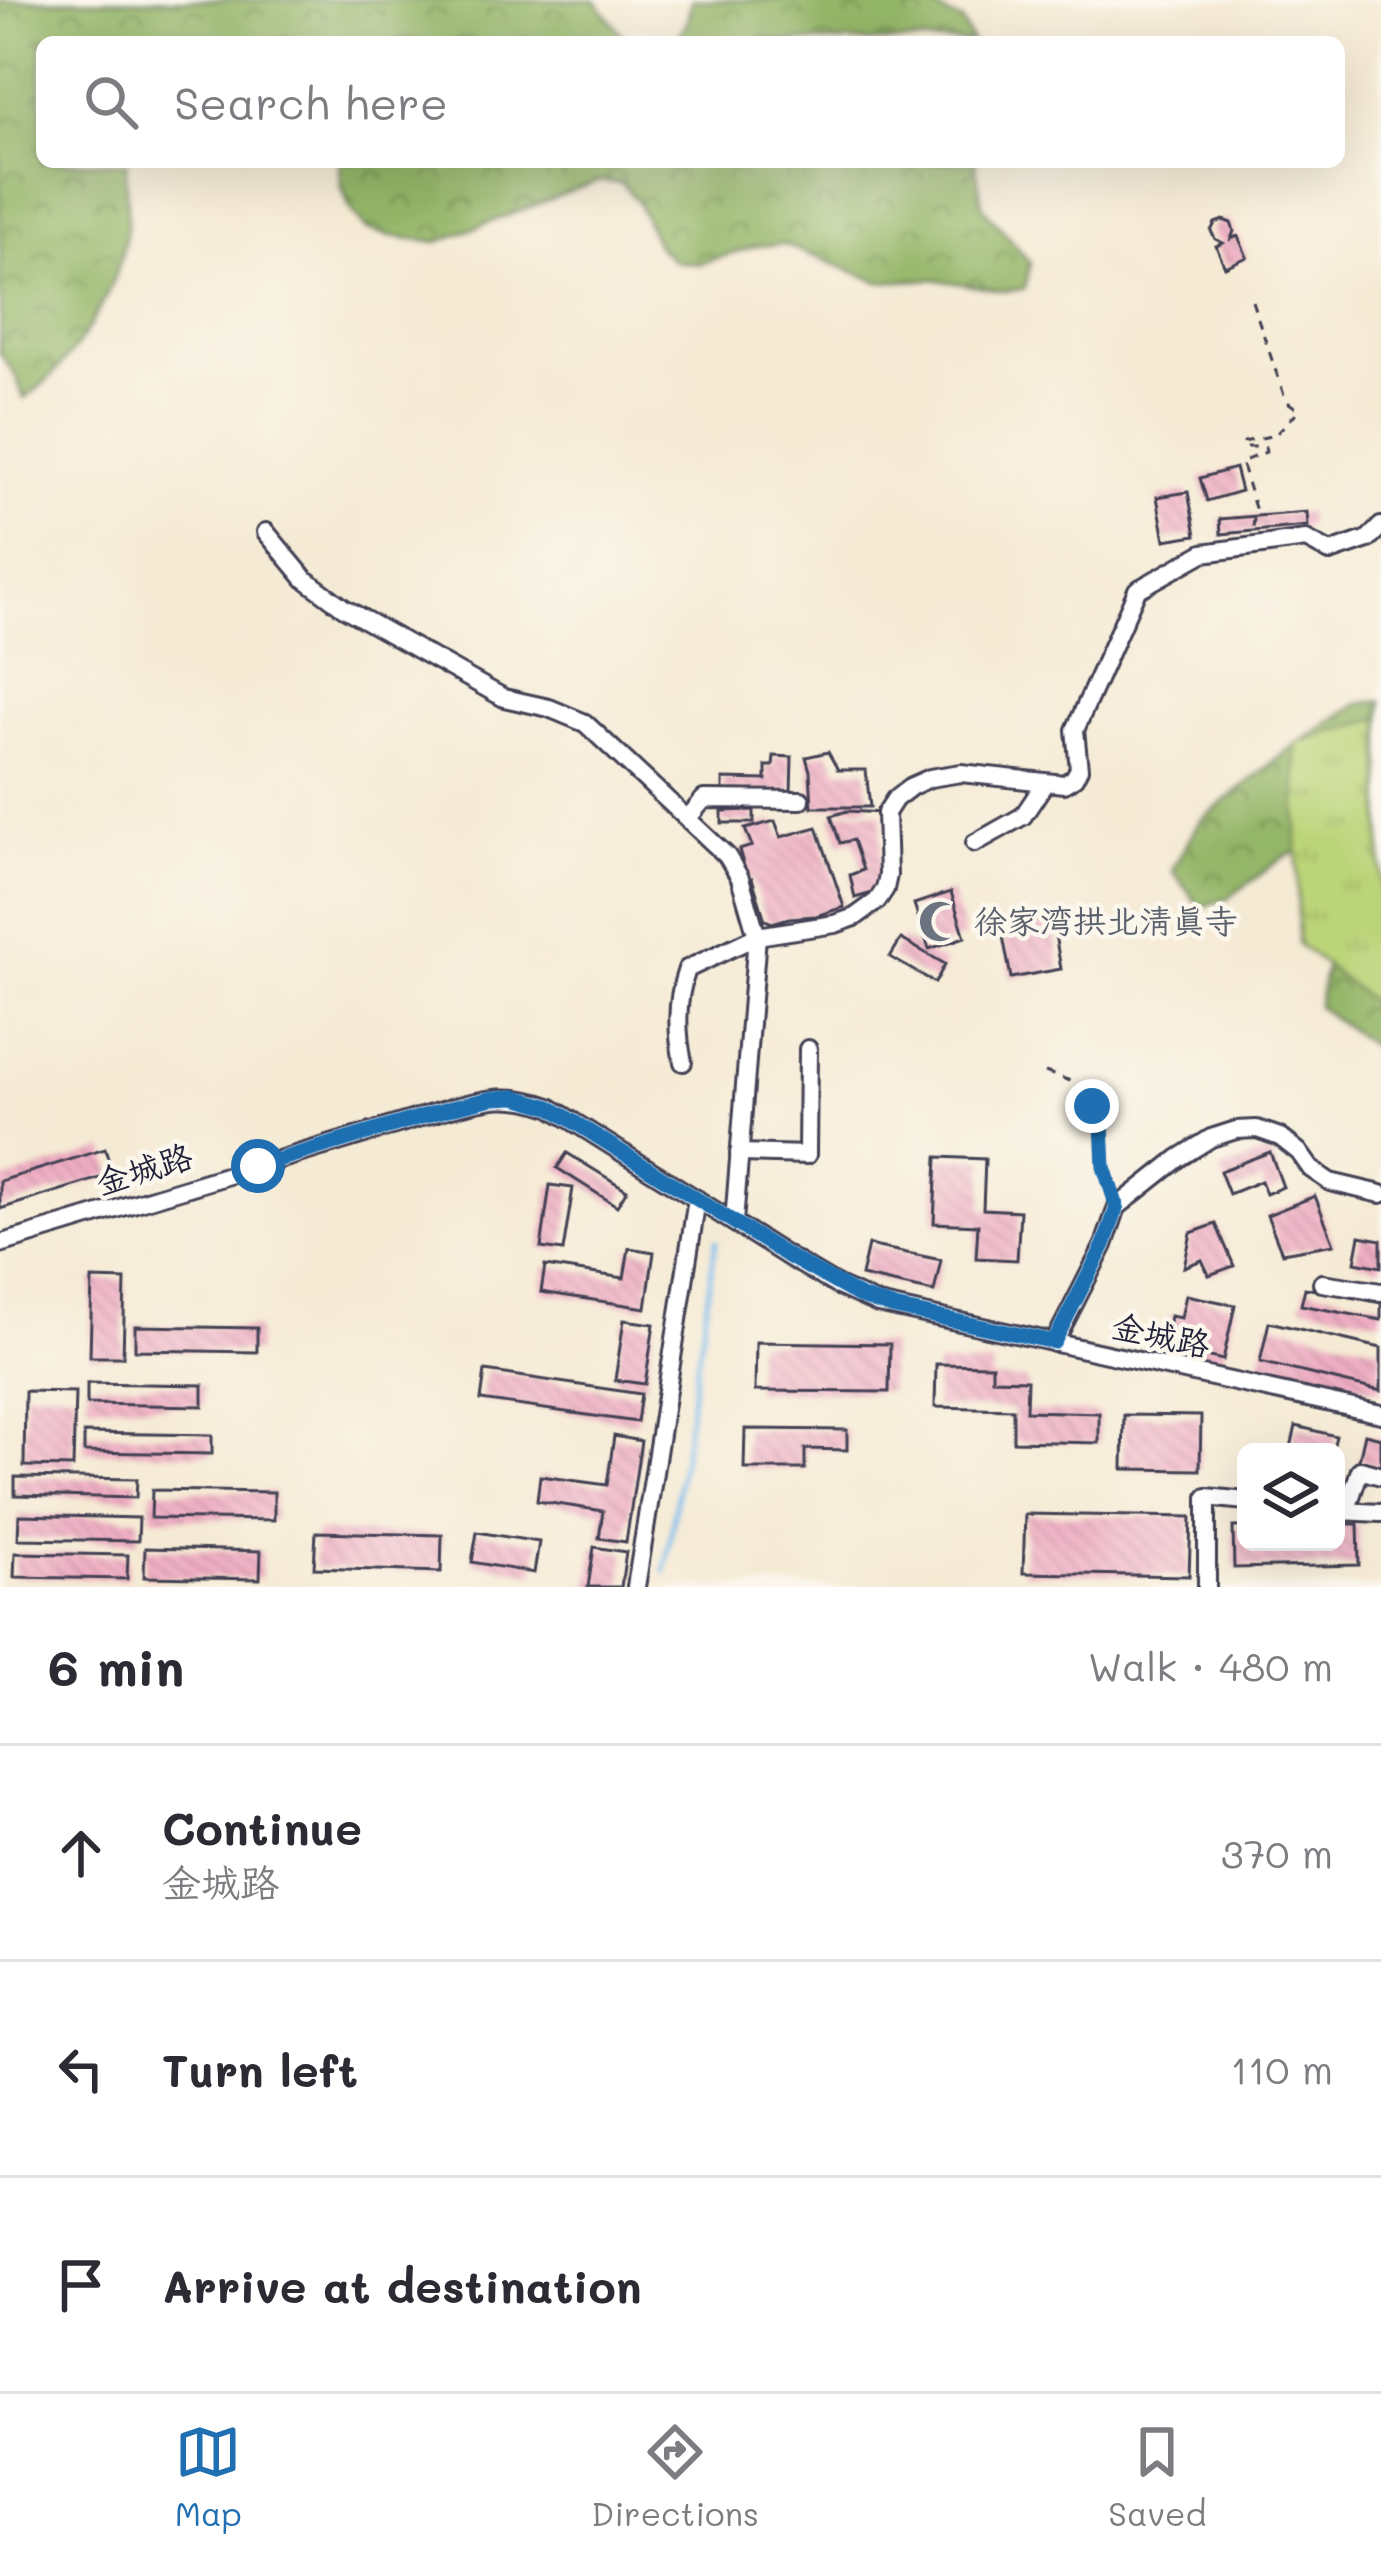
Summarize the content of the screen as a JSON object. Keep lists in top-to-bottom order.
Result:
{
  "streets": {
    "street": ["金城路"]
  },
  "places": {
    "mosque": ["徐家湾拱北清真寺"]
  },
  "page": {
    "search": "Search here",
    "heading": ["6 min", "Walk · 480 m"],
    "list": [
      ["Continue", "金城路", "370 m"],
      ["Turn left", "110 m"],
      "Arrive at destination"
    ],
    "nav": ["Map", "Directions", "Saved"]
  }
}
